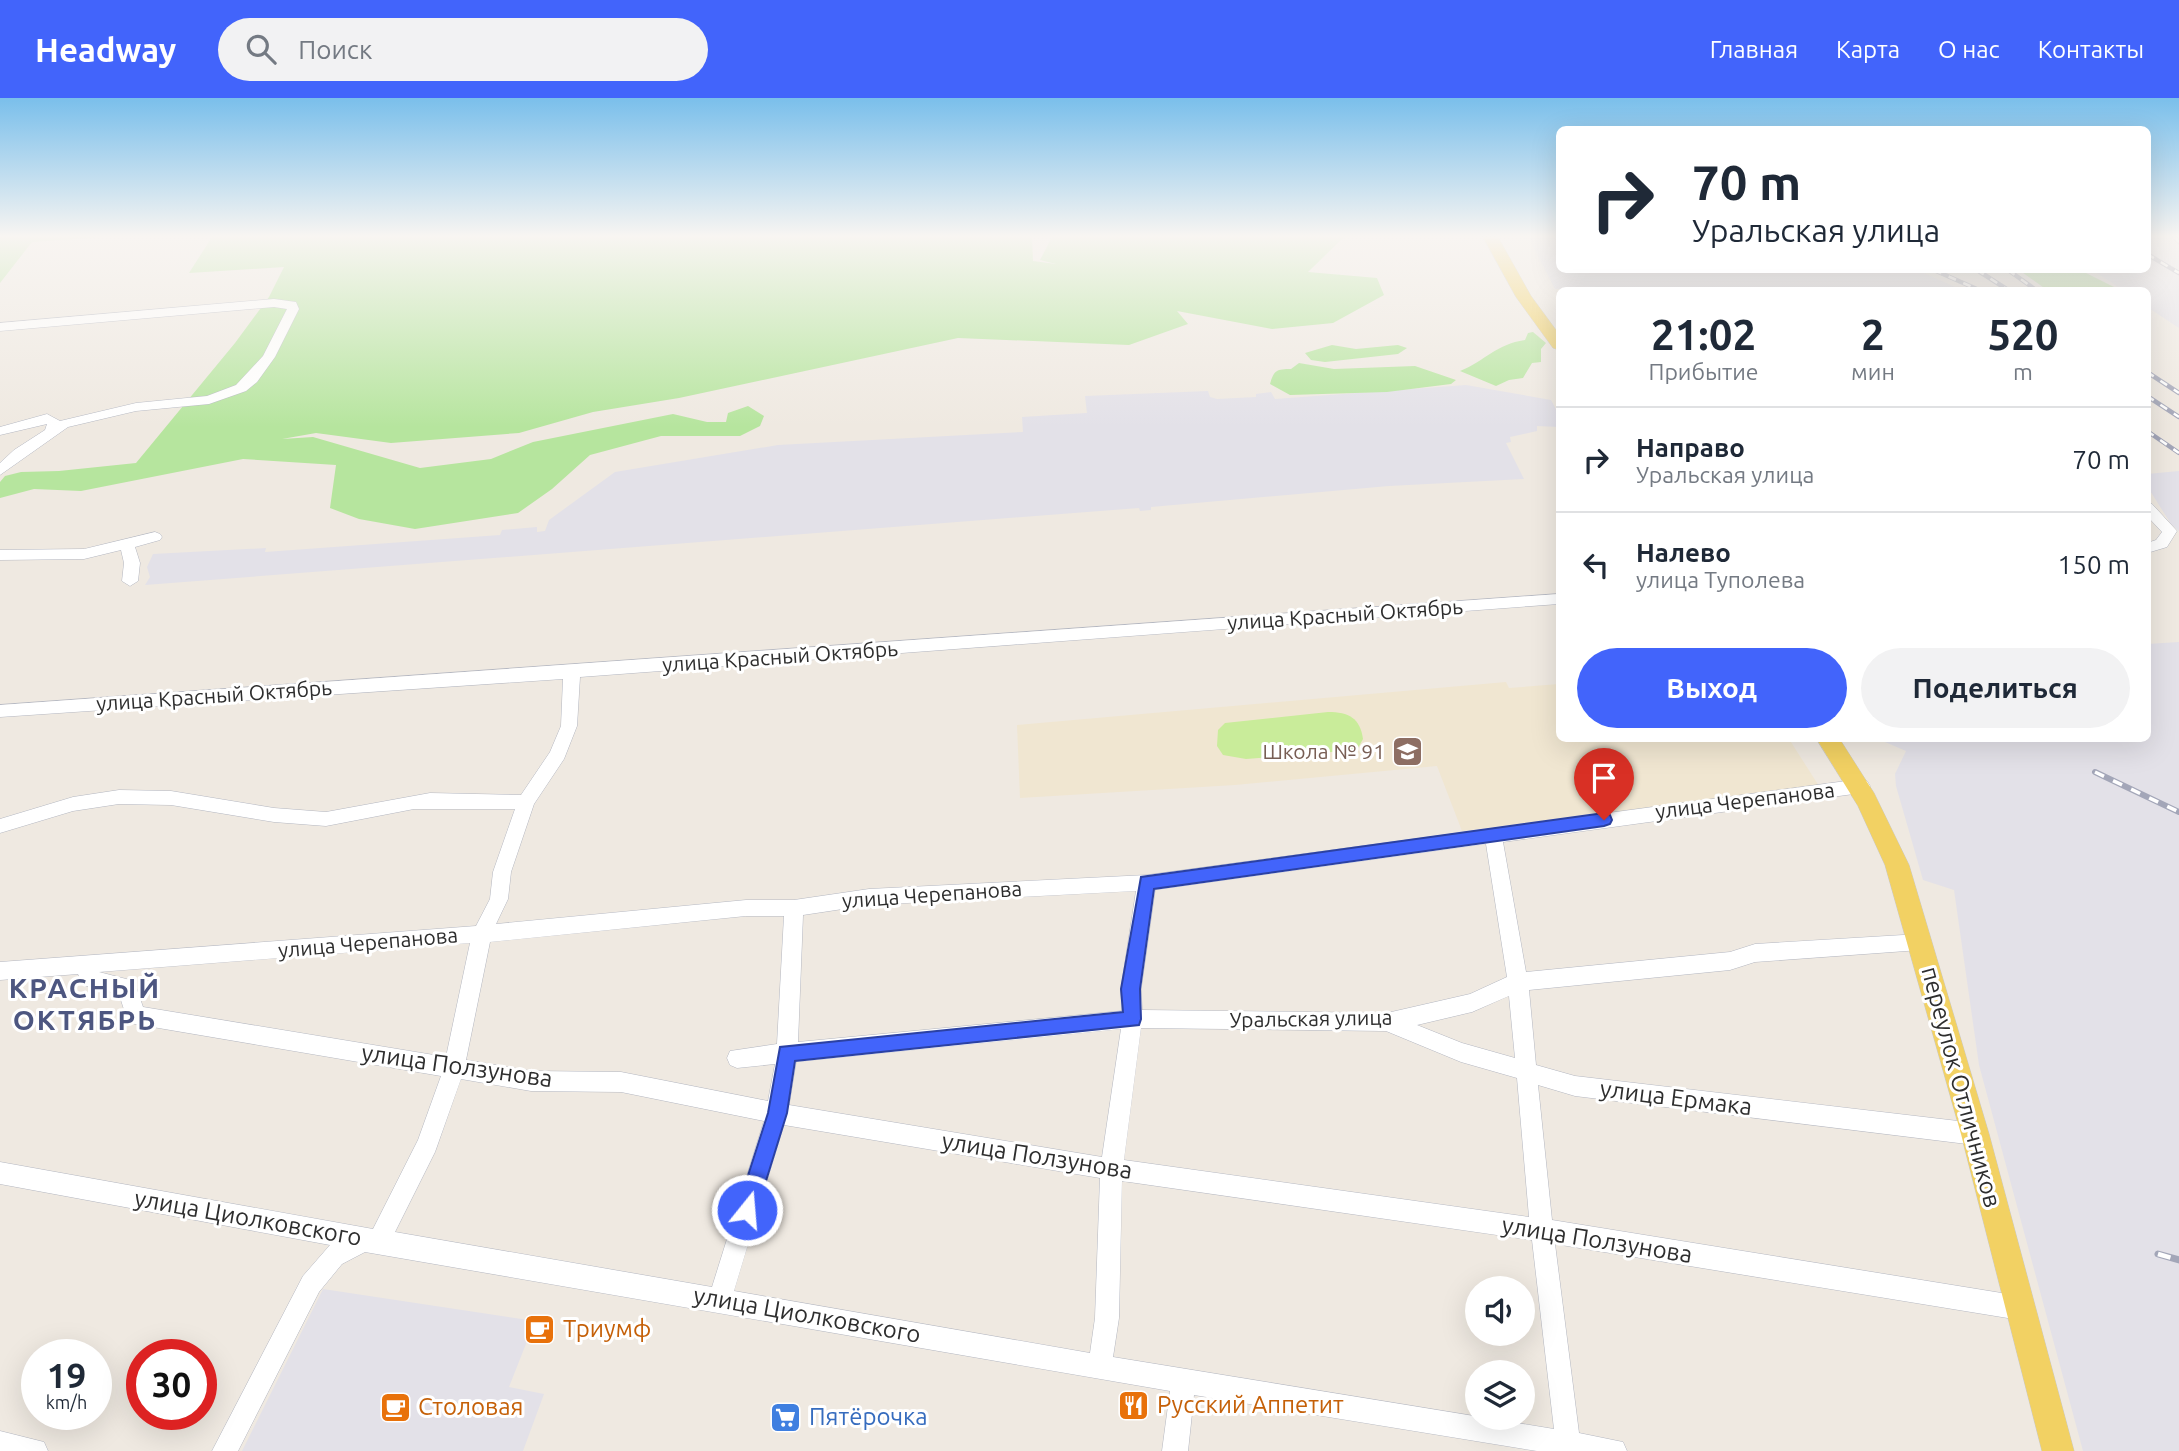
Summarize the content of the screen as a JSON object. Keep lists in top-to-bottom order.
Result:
{
  "streets": {
    "main road": ["переулок Отличников"],
    "street": [
      "улица Красный Октябрь",
      "улица Черепанова",
      "Уральская улица",
      "улица Ползунова",
      "улица Ермака",
      "улица Циолковского"
    ]
  },
  "crossings": [
    ["улица Черепанова", "улица Ползунова"],
    ["улица Черепанова", "переулок Отличников"],
    ["Уральская улица", "переулок Отличников"],
    ["Уральская улица", "улица Ермака"],
    ["улица Ползунова", "переулок Отличников"],
    ["переулок Отличников", "улица Ермака"]
  ],
  "districts": ["КРАСНЫЙ ОКТЯБРЬ"],
  "places": {
    "school or university": ["Школа № 91"],
    "cafe": ["Триумф", "Столовая"],
    "restaurant": ["Русский Аппетит"],
    "supermarket": ["Пятёрочка"]
  },
  "page": {
    "header": "Headway",
    "search": "Поиск",
    "nav": [
      "Главная",
      "Карта",
      "О нас",
      "Контакты"
    ],
    "turn": ["70 m", "Уральская улица"],
    "eta": [
      "21:02",
      "Прибытие",
      "2",
      "мин",
      "520",
      "m"
    ],
    "list": [
      {
        "name": "Направо",
        "note": "Уральская улица",
        "value": "70 m"
      },
      {
        "name": "Налево",
        "note": "улица Туполева",
        "value": "150 m"
      }
    ],
    "buttons": ["Выход", "Поделиться"],
    "speed": "19 km/h",
    "limit": "30"
  }
}
